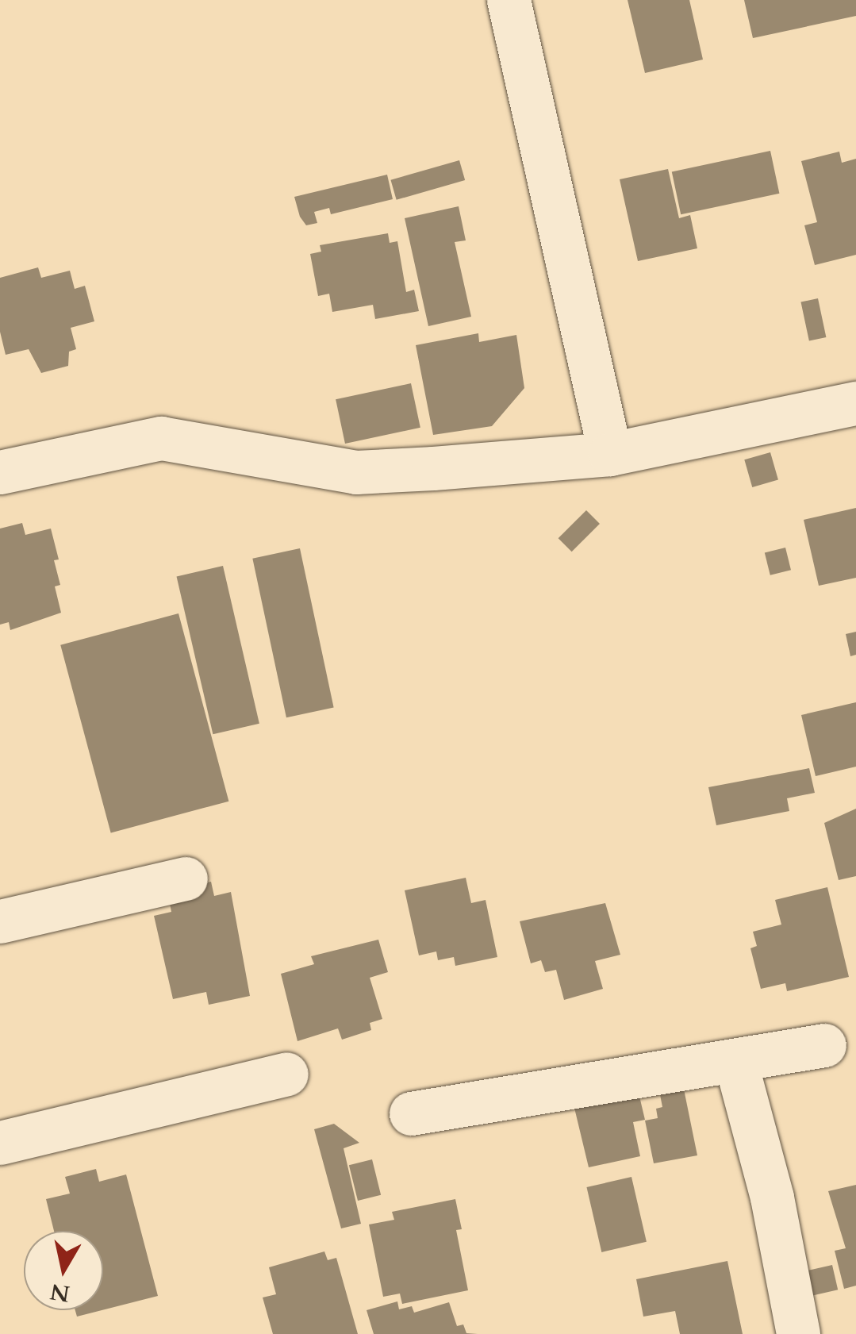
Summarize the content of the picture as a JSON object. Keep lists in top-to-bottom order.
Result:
{
  "north": "bottom"
}
